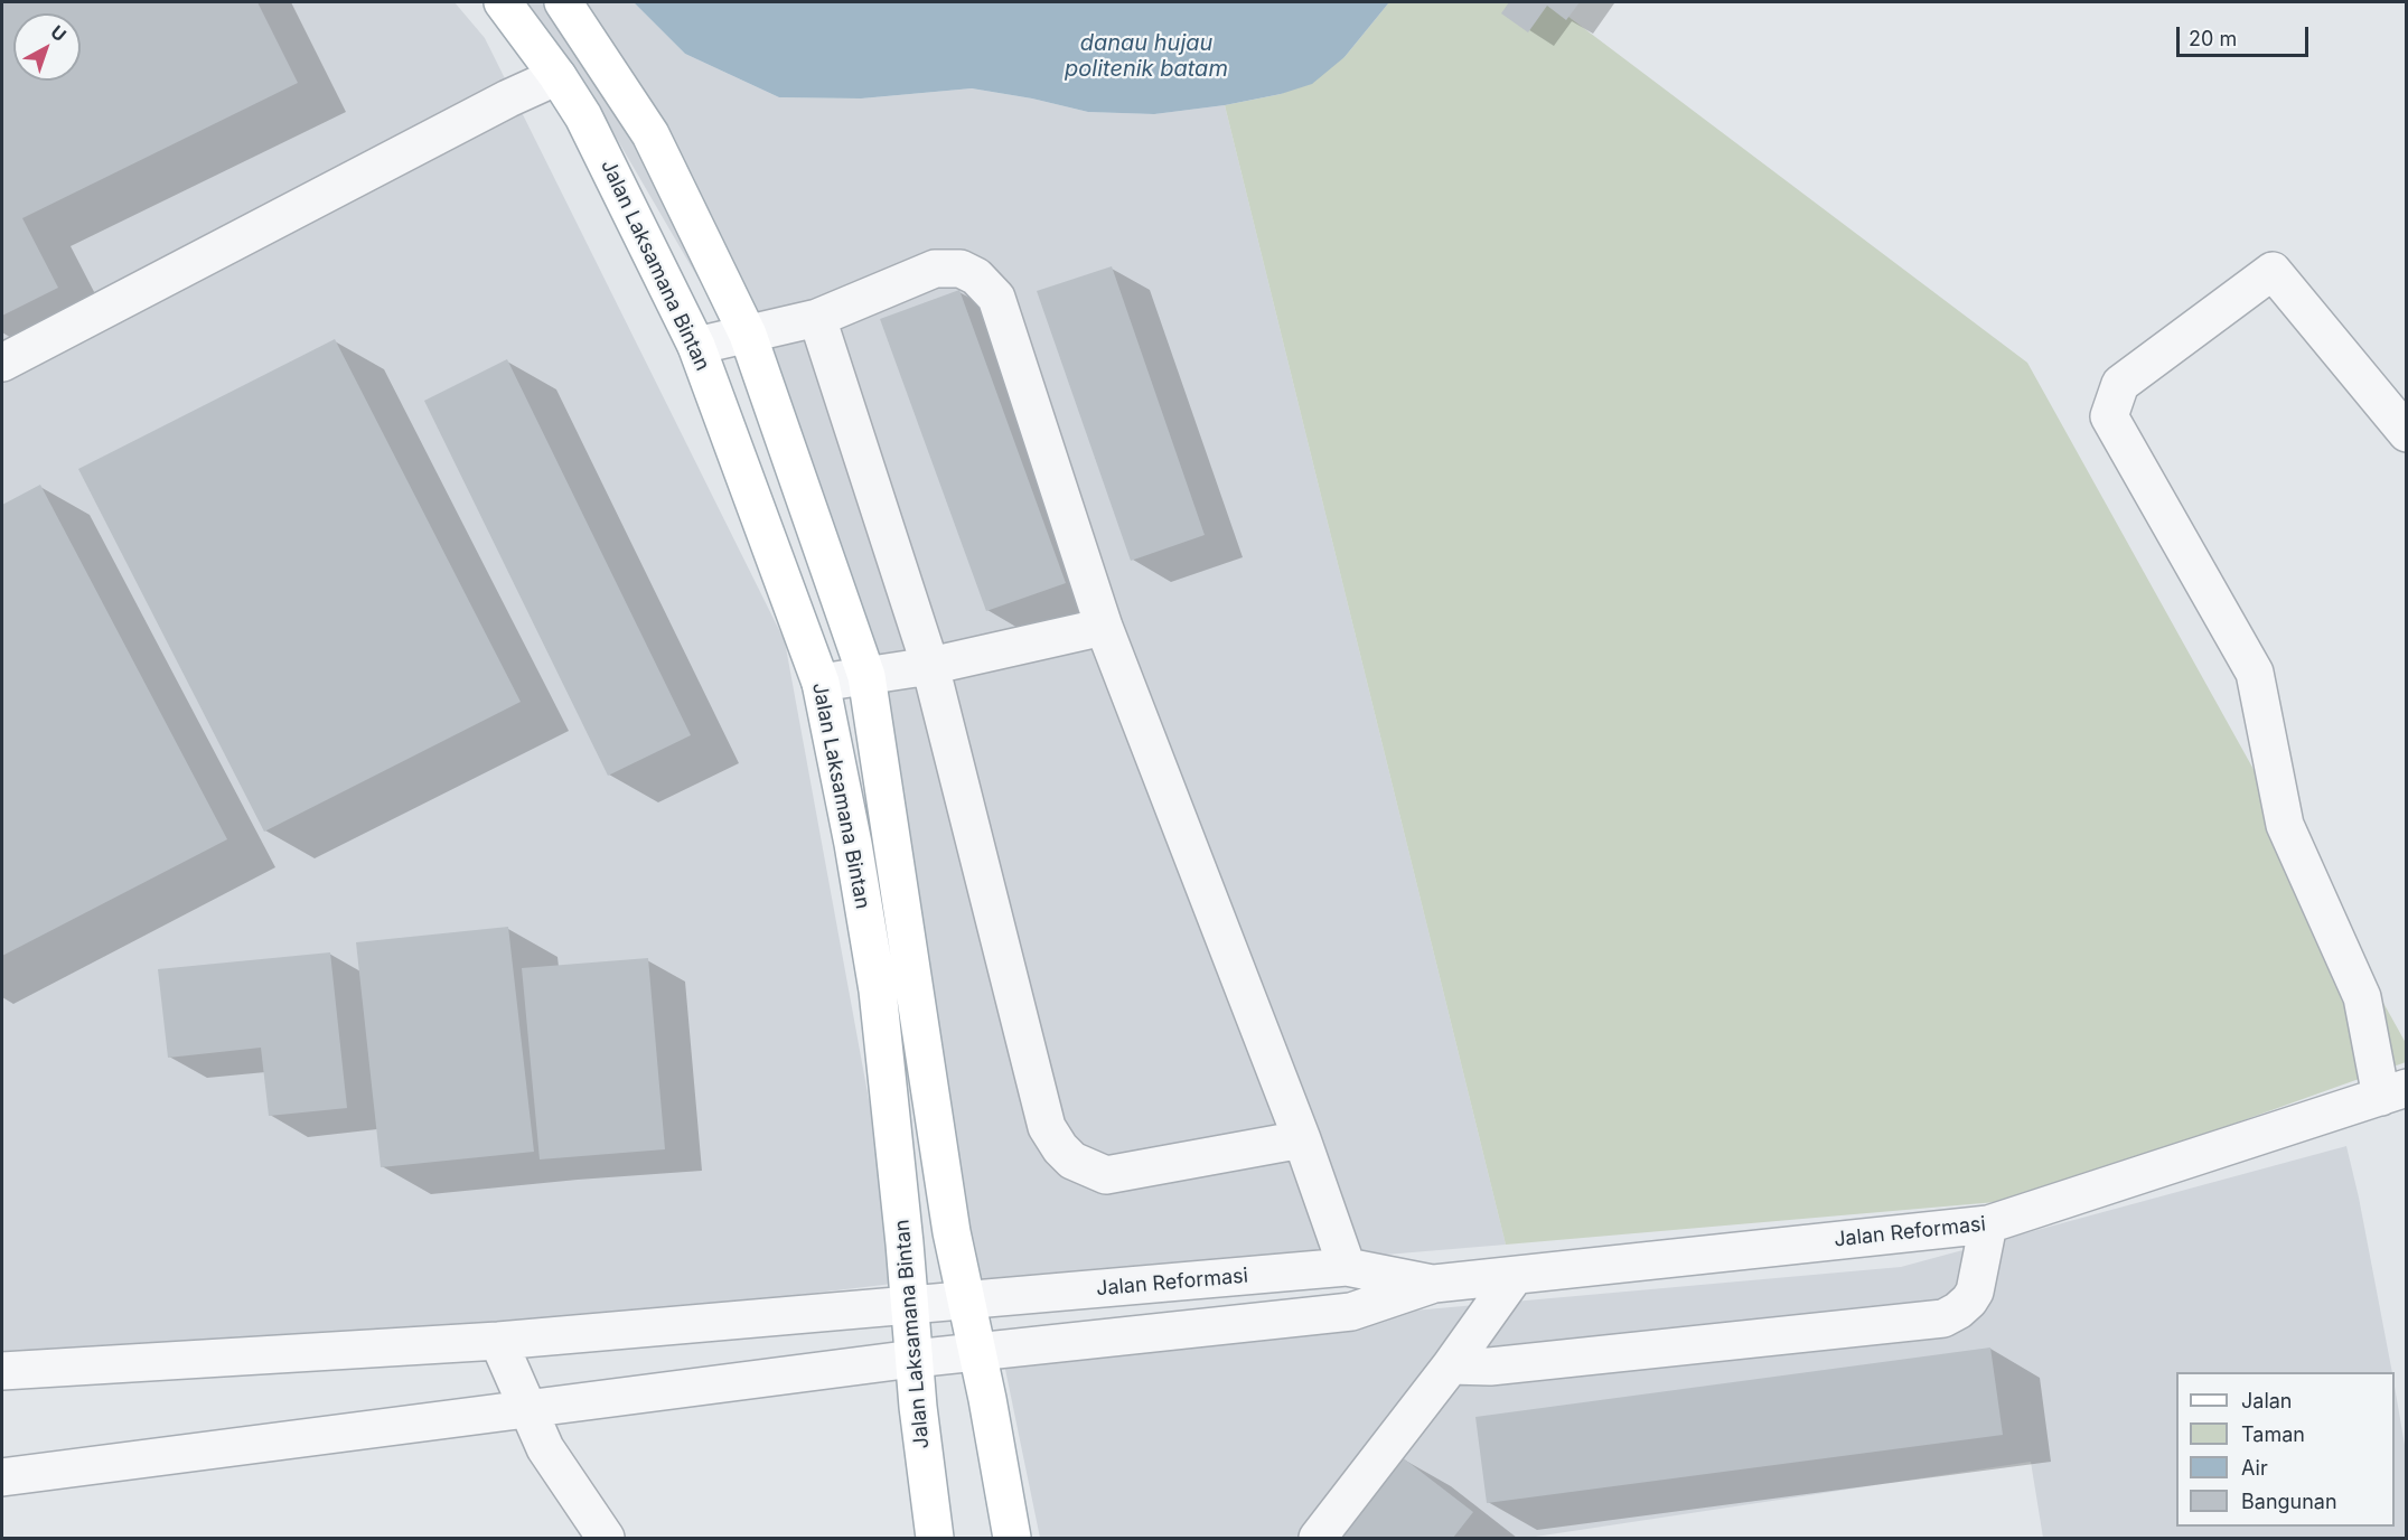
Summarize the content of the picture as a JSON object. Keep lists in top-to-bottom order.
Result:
{
  "streets": {
    "main road": ["Jalan Laksamana Bintan"],
    "street": ["Jalan Reformasi"]
  },
  "crossings": [
    ["Jalan Laksamana Bintan", "Jalan Reformasi"]
  ],
  "water": ["danau hujau politenik batam"],
  "legend": [
    "Jalan",
    "Taman",
    "Air",
    "Bangunan"
  ],
  "scale_bar": "20 m",
  "north": "top right"
}
